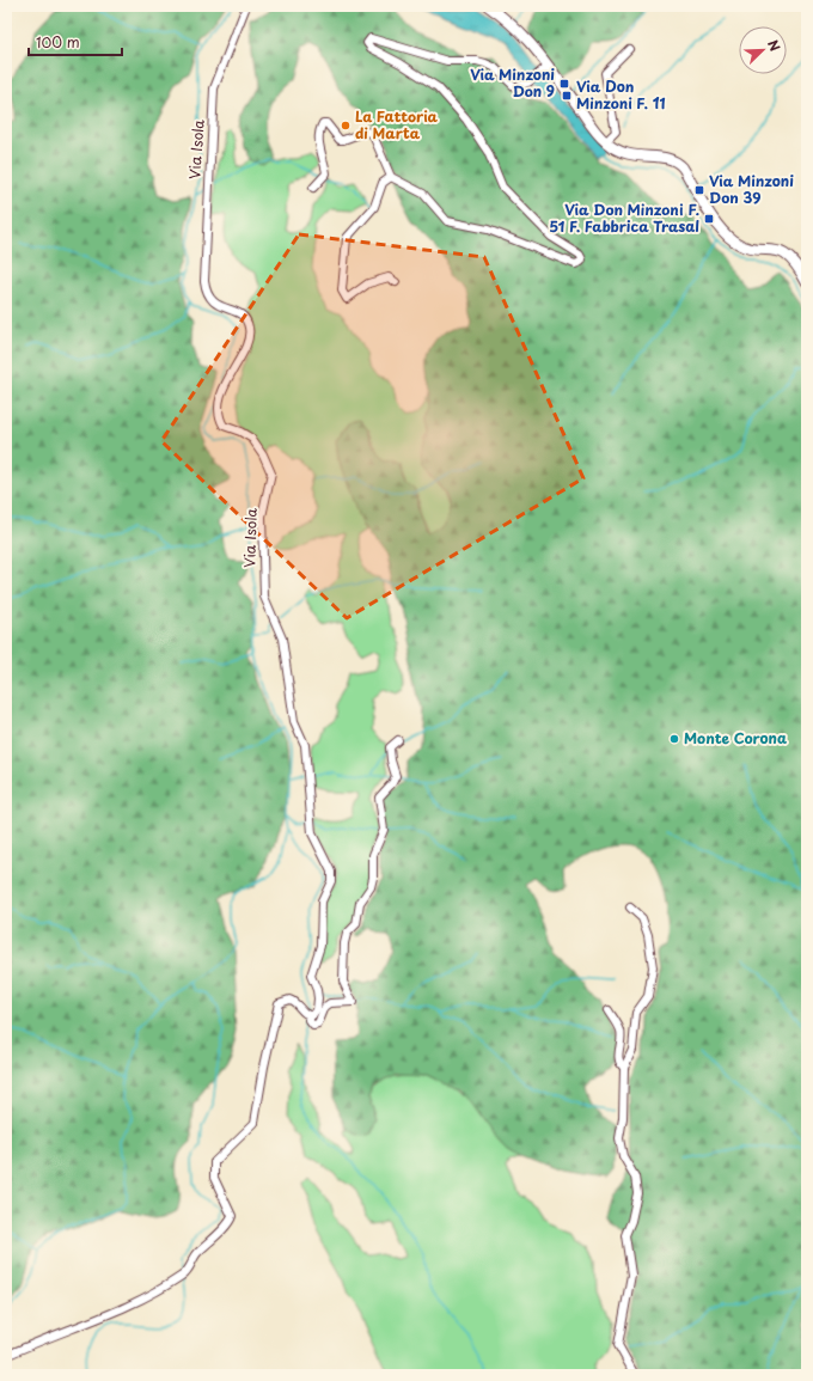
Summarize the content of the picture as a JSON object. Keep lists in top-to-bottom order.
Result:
{
  "streets": {
    "street": ["Via Isola"]
  },
  "places": {
    "transit": [
      "Via Minzoni Don 9",
      "Via Don Minzoni F. 11",
      "Via Minzoni Don 39",
      "Via Don Minzoni F. 51 F. Fabbrica Trasal"
    ],
    "other": ["La Fattoria di Marta", "Monte Corona"]
  },
  "scale_bar": "100 m",
  "north": "top right"
}
